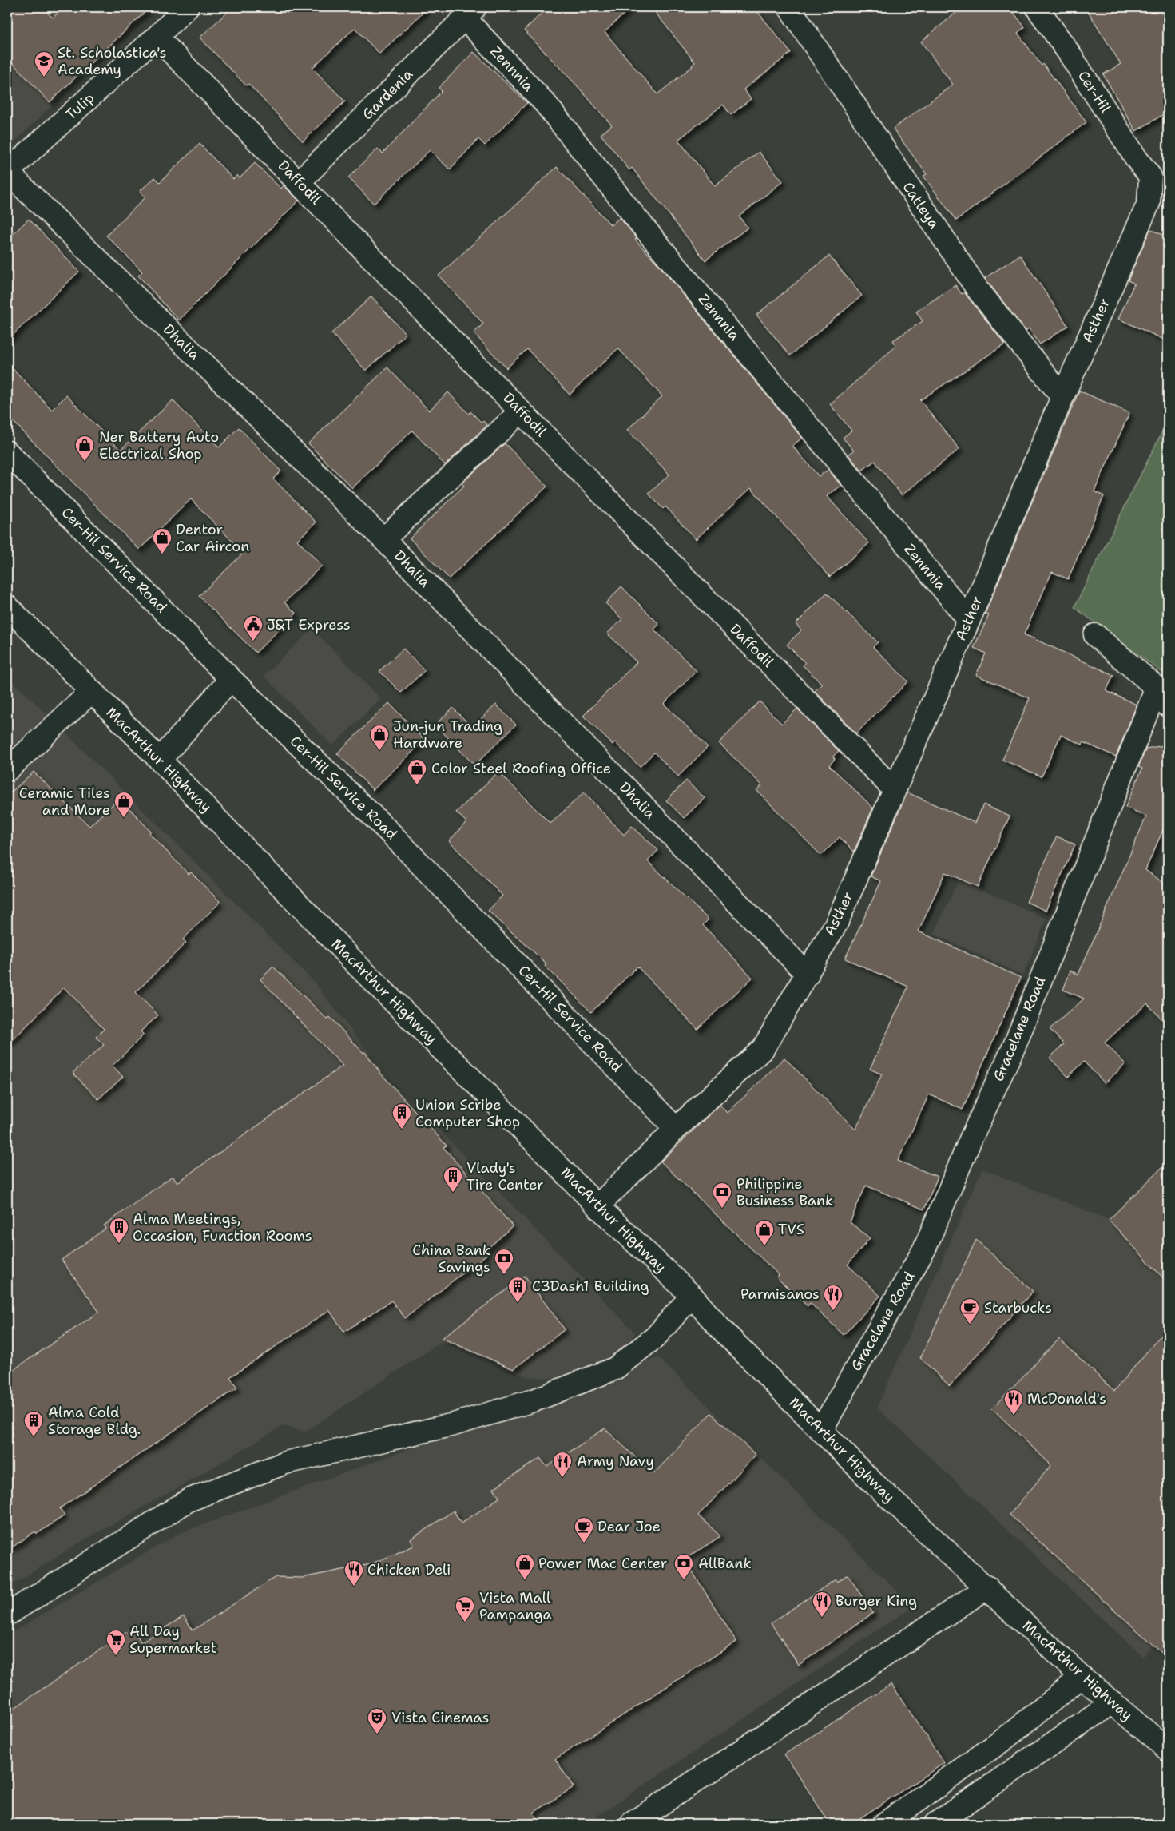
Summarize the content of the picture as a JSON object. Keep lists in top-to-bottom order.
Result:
{
  "streets": {
    "main road": [
      "Zennnia",
      "Cer-Hil",
      "Gardenia",
      "Tulip",
      "Daffodil",
      "Catleya",
      "Asther",
      "Dhalia",
      "Cer-Hil Service Road",
      "MacArthur Highway",
      "Gracelane Road"
    ]
  },
  "crossings": [
    ["Zennnia", "Gardenia"],
    ["Zennnia", "Asther"],
    ["Cer-Hil", "Asther"],
    ["Gardenia", "Daffodil"],
    ["Tulip", "Daffodil"],
    ["Tulip", "Dhalia"],
    ["Daffodil", "Asther"],
    ["Catleya", "Asther"],
    ["Asther", "Dhalia"],
    ["Asther", "Cer-Hil Service Road"],
    ["Asther", "MacArthur Highway"],
    ["MacArthur Highway", "Gracelane Road"]
  ],
  "places": {
    "school or university": ["St. Scholastica's Academy"],
    "shop": [
      "Ner Battery Auto Electrical Shop",
      "Dentor Car Aircon",
      "Jun-jun Trading Hardware",
      "Color Steel Roofing Office",
      "Ceramic Tiles and More",
      "TVS",
      "Power Mac Center"
    ],
    "public building": ["J&T Express"],
    "building": [
      "Union Scribe Computer Shop",
      "Vlady's Tire Center",
      "Alma Meetings, Occasion, Function Rooms",
      "C3Dash1 Building",
      "Alma Cold Storage Bldg."
    ],
    "bank": ["Philippine Business Bank", "China Bank Savings", "AllBank"],
    "restaurant": [
      "Parmisanos",
      "McDonald's",
      "Army Navy",
      "Chicken Deli",
      "Burger King"
    ],
    "cafe": ["Starbucks", "Dear Joe"],
    "supermarket": ["Vista Mall Pampanga", "All Day Supermarket"],
    "theatre": ["Vista Cinemas"]
  }
}
